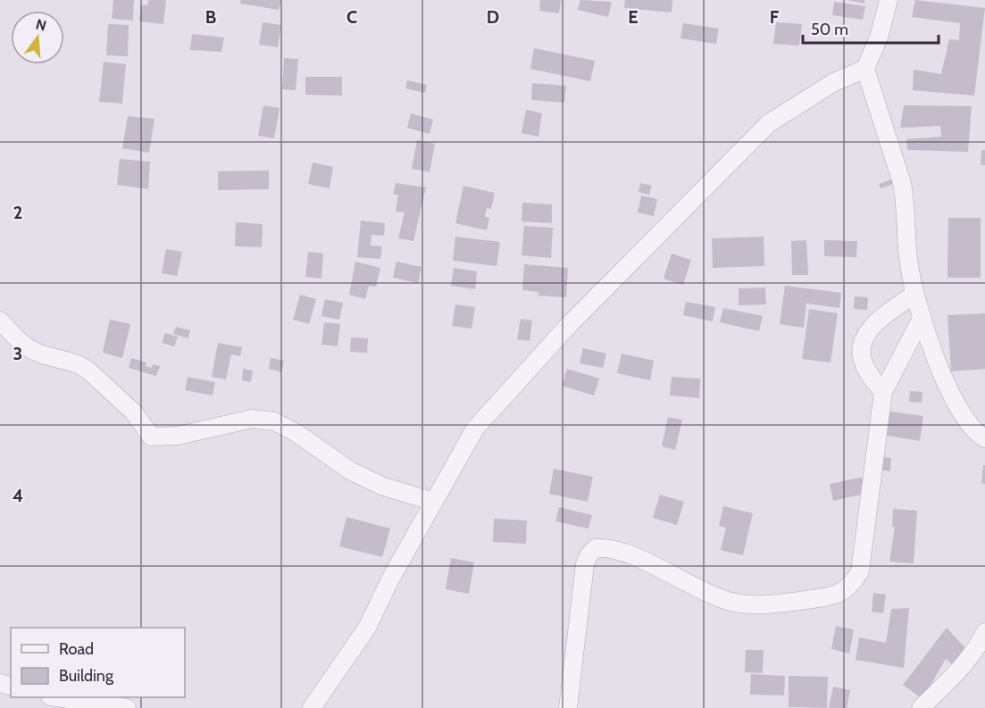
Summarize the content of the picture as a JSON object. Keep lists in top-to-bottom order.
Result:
{
  "legend": ["Road", "Building"],
  "scale_bar": "50 m",
  "north": "top",
  "grid": {
    "columns": [
      "B",
      "C",
      "D",
      "E",
      "F"
    ],
    "rows": ["2", "3", "4"]
  }
}
